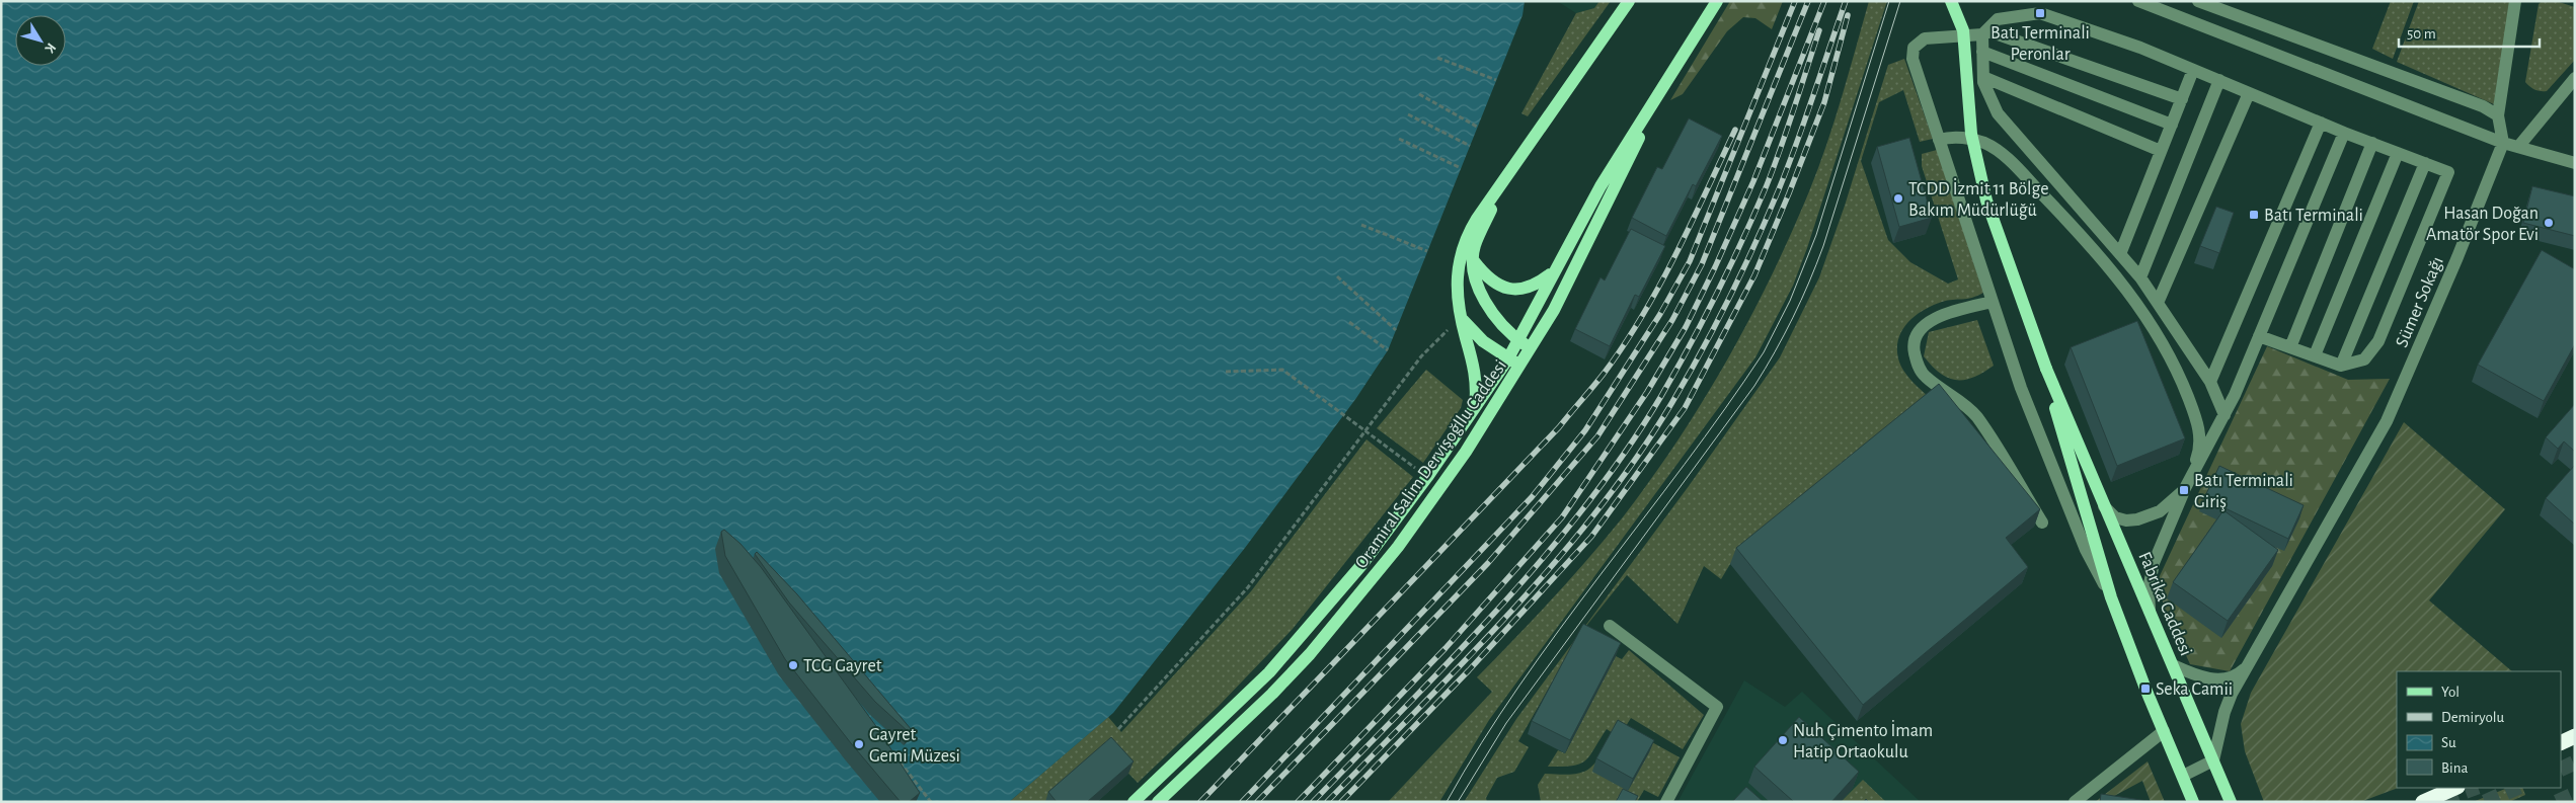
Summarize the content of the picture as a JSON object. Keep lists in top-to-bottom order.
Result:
{
  "streets": {
    "main road": ["Oramiral Salim Dervişoğllu Caddesi", "Fabrika Caddesi"],
    "street": ["Sümer Sokağı"]
  },
  "crossings": [
    ["Sümer Sokağı", "Fabrika Caddesi"]
  ],
  "places": {
    "transit": [
      "Batı Terminali Peronlar",
      "Batı Terminali",
      "Batı Terminali Giriş",
      "Seka Camii"
    ],
    "other": [
      "TCDD İzmit 11 Bölge Bakım Müdürlüğü",
      "Hasan Doğan Amatör Spor Evi",
      "TCG Gayret",
      "Nuh Çimento İmam Hatip Ortaokulu",
      "Gayret Gemi Müzesi"
    ]
  },
  "legend": [
    "Yol",
    "Demiryolu",
    "Su",
    "Bina"
  ],
  "scale_bar": "50 m",
  "north": "bottom right"
}
